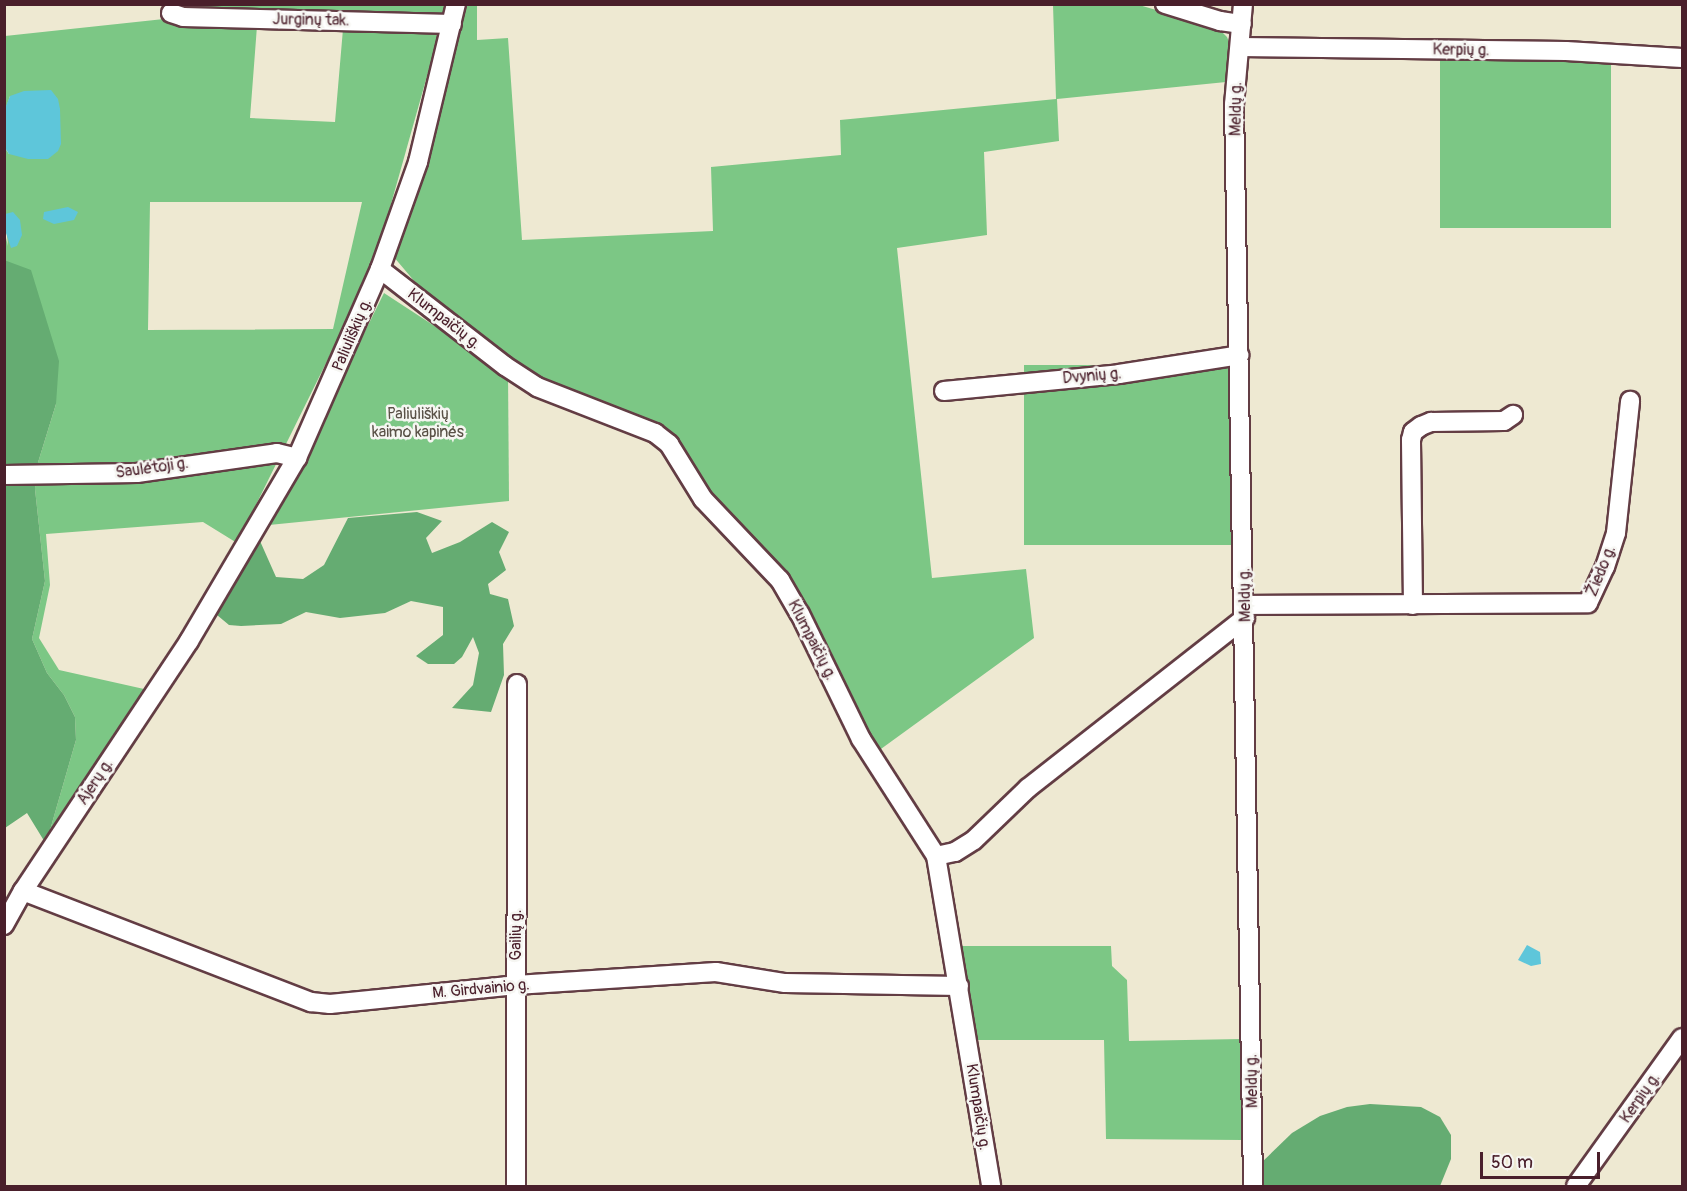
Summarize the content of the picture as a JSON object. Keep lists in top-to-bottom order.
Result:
{
  "streets": {
    "street": [
      "Jurginų tak.",
      "Kerpių g.",
      "Meldų g.",
      "Klumpaičių g.",
      "Paliuliškių g.",
      "Dvynių g.",
      "Saulėtoji g.",
      "Žiedo g.",
      "Ajerų g.",
      "Gailių g.",
      "M. Girdvainio g."
    ]
  },
  "crossings": [
    ["Jurginų tak.", "Paliuliškių g."],
    ["Kerpių g.", "Meldų g."],
    ["Meldų g.", "Dvynių g."],
    ["Meldų g.", "Žiedo g."],
    ["Klumpaičių g.", "Paliuliškių g."],
    ["Klumpaičių g.", "M. Girdvainio g."],
    ["Paliuliškių g.", "Saulėtoji g."],
    ["Paliuliškių g.", "Ajerų g."],
    ["Ajerų g.", "M. Girdvainio g."],
    ["Gailių g.", "M. Girdvainio g."]
  ],
  "parks": ["Paliuliškių kaimo kapinės"],
  "scale_bar": "50 m"
}
